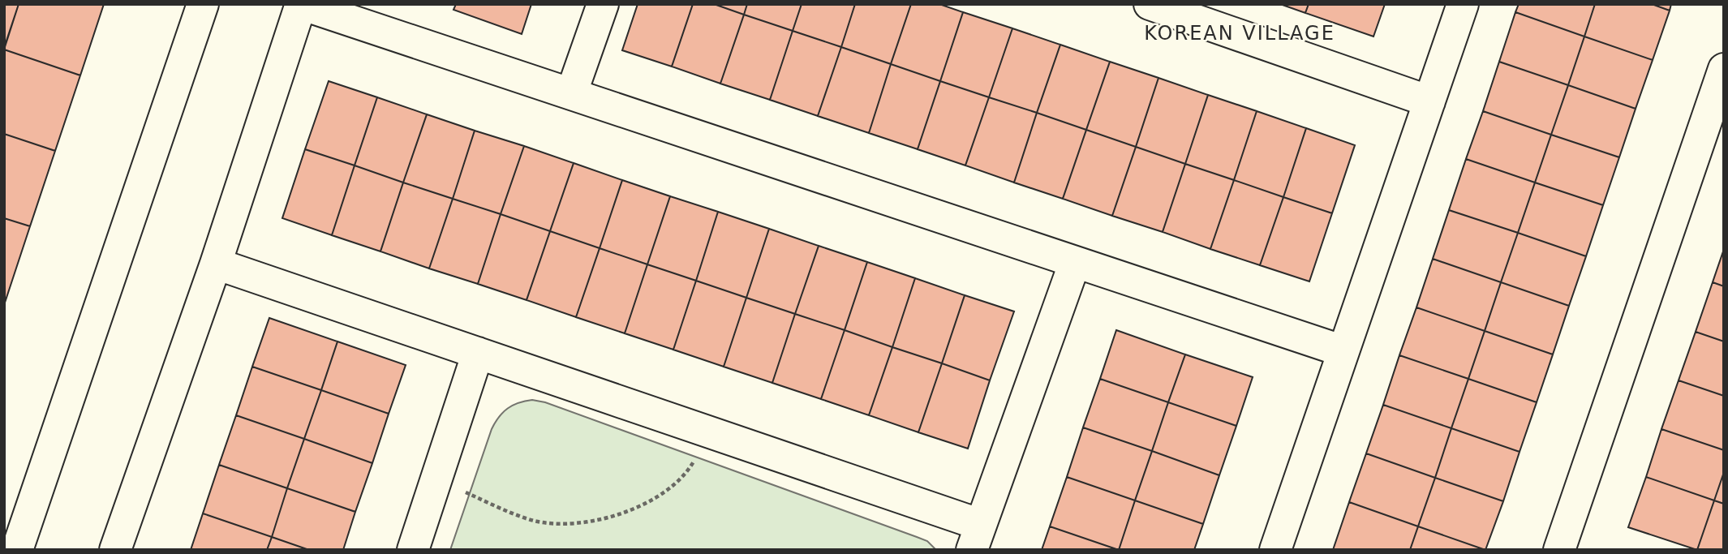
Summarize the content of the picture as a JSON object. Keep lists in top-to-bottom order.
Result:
{
  "districts": ["KOREAN VILLAGE"]
}
